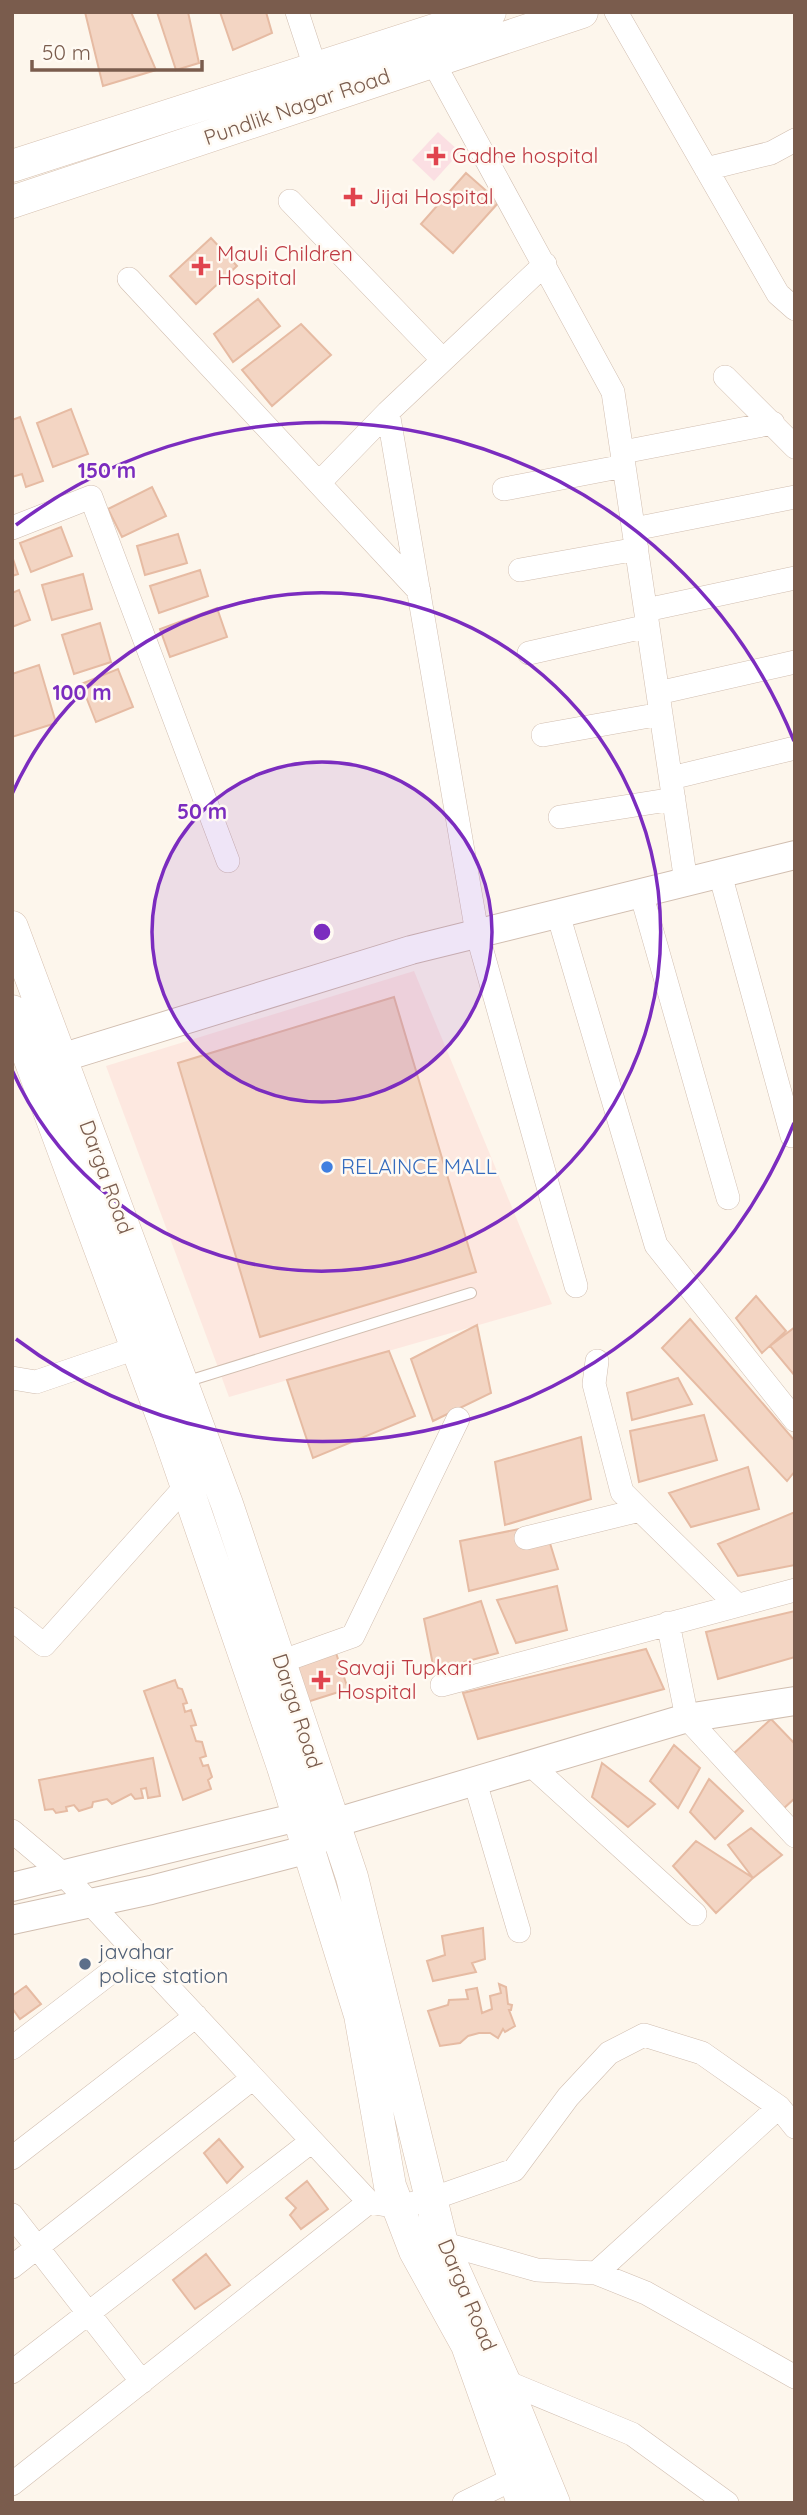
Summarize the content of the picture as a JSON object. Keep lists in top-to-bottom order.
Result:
{
  "streets": {
    "main road": ["Pundlik Nagar Road", "Darga Road"]
  },
  "places": {
    "health": [
      "Gadhe hospital",
      "Jijai Hospital",
      "Mauli Children Hospital",
      "Savaji Tupkari Hospital"
    ],
    "other": ["RELAINCE MALL", "javahar police station"]
  },
  "scale_bar": "50 m",
  "rings": ["150 m", "100 m", "50 m"]
}
